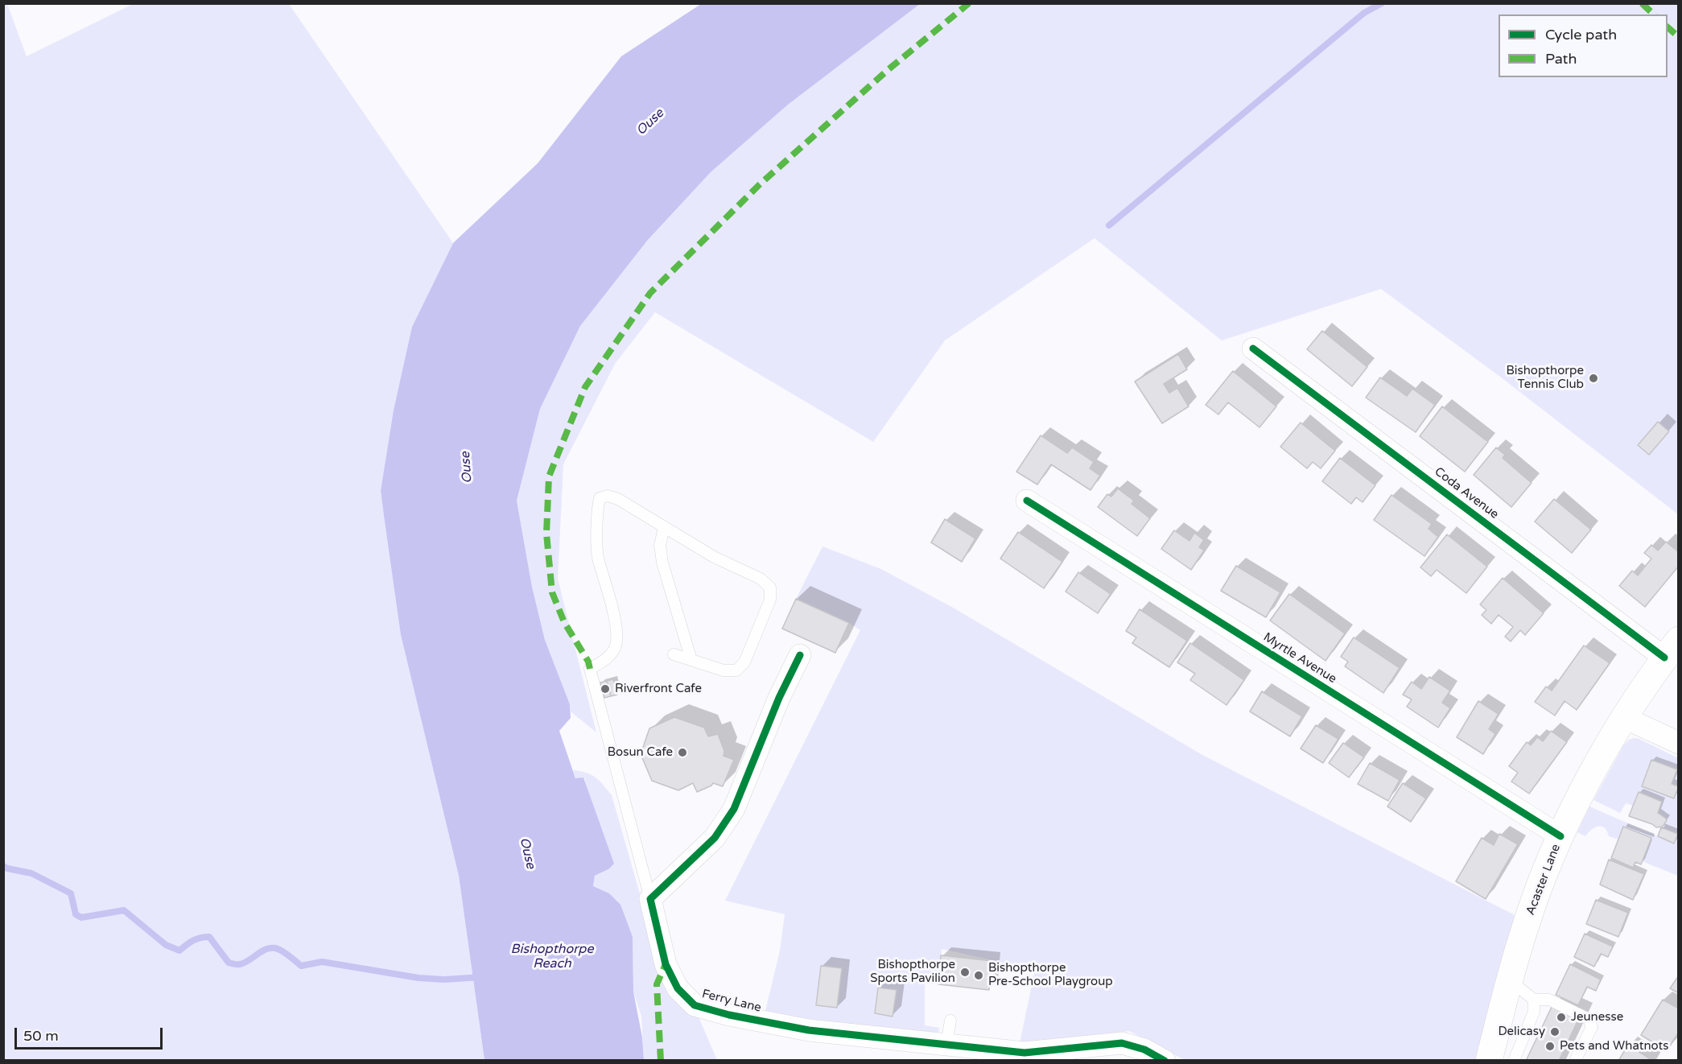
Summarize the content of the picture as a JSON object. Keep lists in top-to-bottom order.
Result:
{
  "streets": {
    "street": [
      "Coda Avenue",
      "Myrtle Avenue",
      "Acaster Lane",
      "Ferry Lane"
    ]
  },
  "crossings": [
    ["Coda Avenue", "Acaster Lane"],
    ["Myrtle Avenue", "Acaster Lane"]
  ],
  "water": ["Ouse", "Bishopthorpe Reach"],
  "places": [
    "Bishopthorpe Tennis Club",
    "Riverfront Cafe",
    "Bosun Cafe",
    "Bishopthorpe Sports Pavilion",
    "Bishopthorpe Pre-School Playgroup",
    "Jeunesse",
    "Delicasy",
    "Pets and Whatnots"
  ],
  "legend": ["Cycle path", "Path"],
  "scale_bar": "50 m"
}
